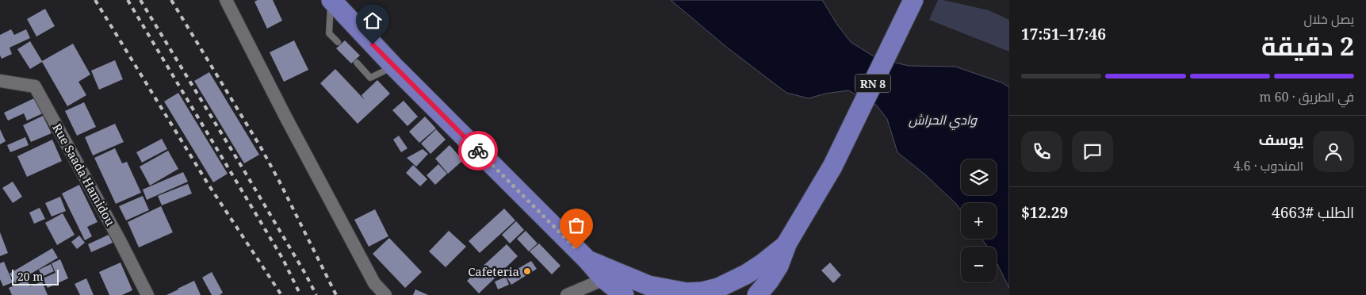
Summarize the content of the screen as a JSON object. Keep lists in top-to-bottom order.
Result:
{
  "streets": {
    "main road": ["RN 8"],
    "street": ["Rue Saada Hamidou"]
  },
  "water": ["وادي الحراش"],
  "places": ["Cafeteria"],
  "scale_bar": "20 m",
  "page": {
    "heading": ["2 دقيقة", "يصل خلال", "17:46–17:51"],
    "panel": [
      "يوسف",
      "المندوب · 4.6",
      "الطلب #4663",
      "$12.29"
    ],
    "bar": "في الطريق · 60 m",
    "map_buttons": ["+", "−"],
    "scale": "20 m"
  }
}
